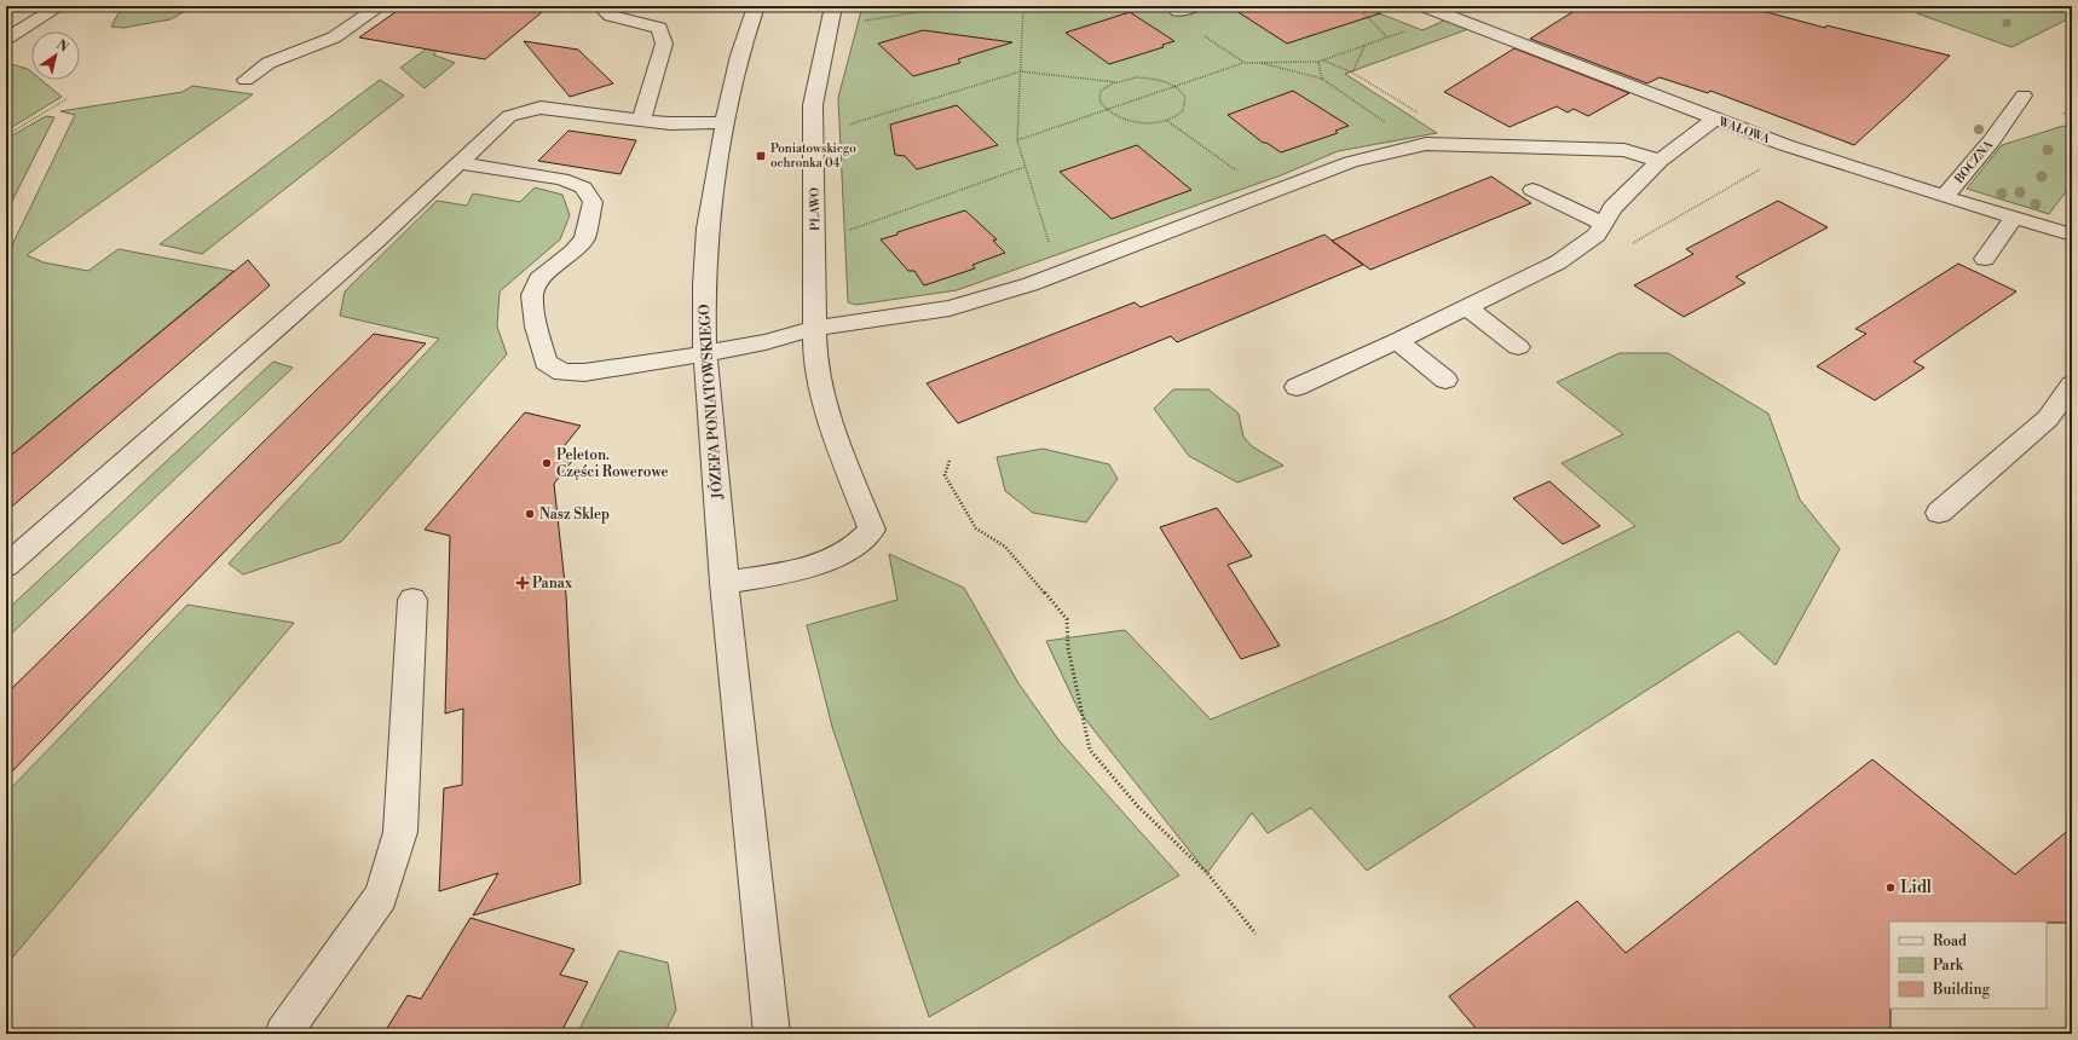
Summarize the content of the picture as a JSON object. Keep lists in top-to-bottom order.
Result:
{
  "streets": {
    "street": [
      "WAŁOWA",
      "BOCZNA",
      "PŁAWO",
      "JÓZEFA PONIATOWSKIEGO"
    ]
  },
  "crossings": [
    ["WAŁOWA", "BOCZNA"],
    ["PŁAWO", "JÓZEFA PONIATOWSKIEGO"]
  ],
  "places": {
    "transit": ["Poniatowskiego ochronka 04"],
    "other": ["Peleton. Części Rowerowe", "Nasz Sklep", "Lidl"],
    "health": ["Panax"]
  },
  "legend": ["Road", "Park", "Building"],
  "north": "top right"
}
